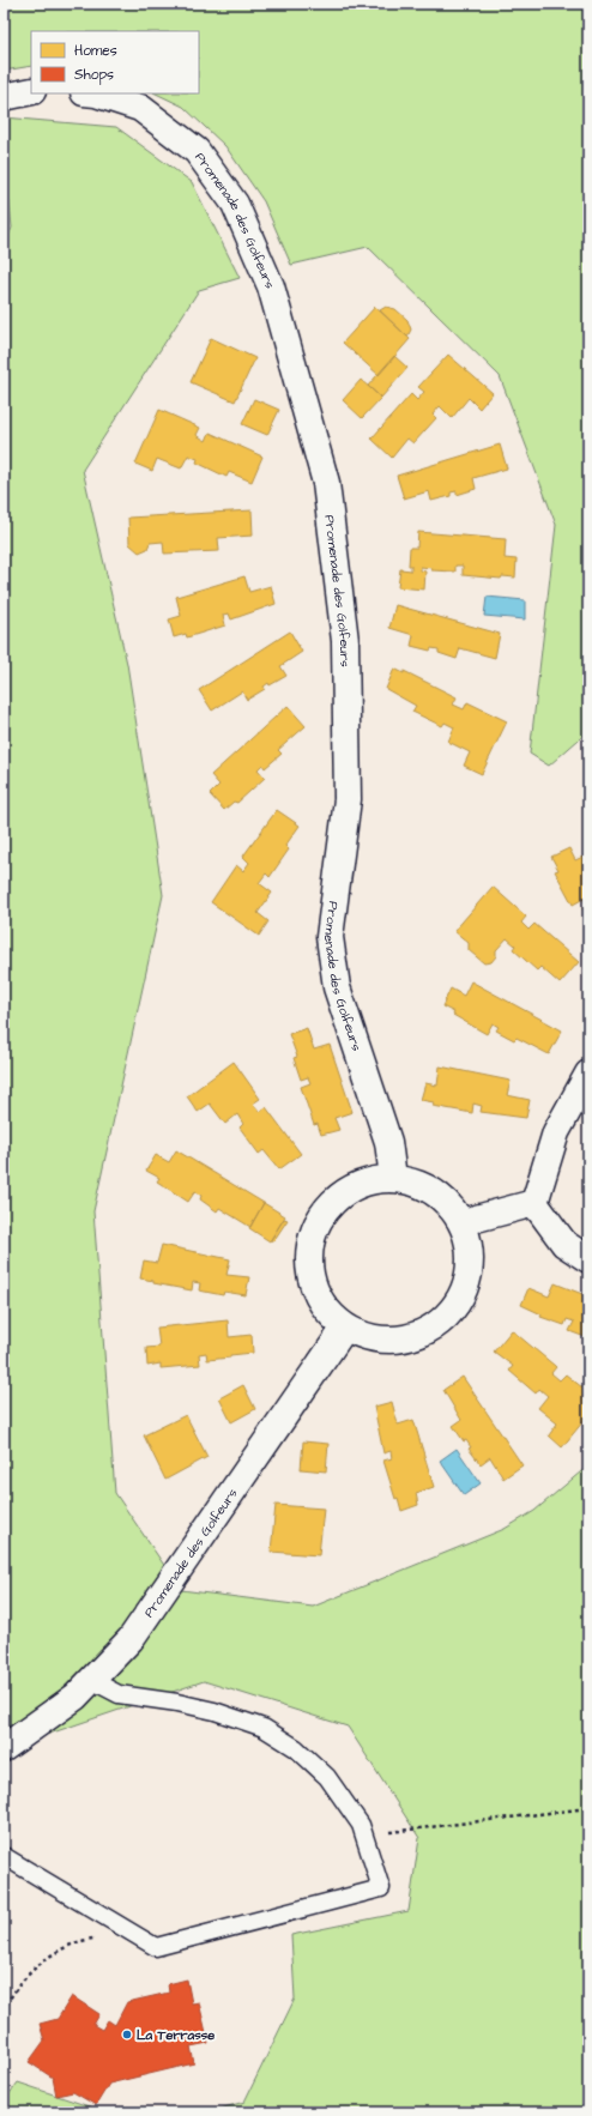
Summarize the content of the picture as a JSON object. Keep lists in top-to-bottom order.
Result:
{
  "streets": {
    "street": ["Promenade des Golfeurs"]
  },
  "places": ["La Terrasse"],
  "legend": ["Homes", "Shops"]
}
